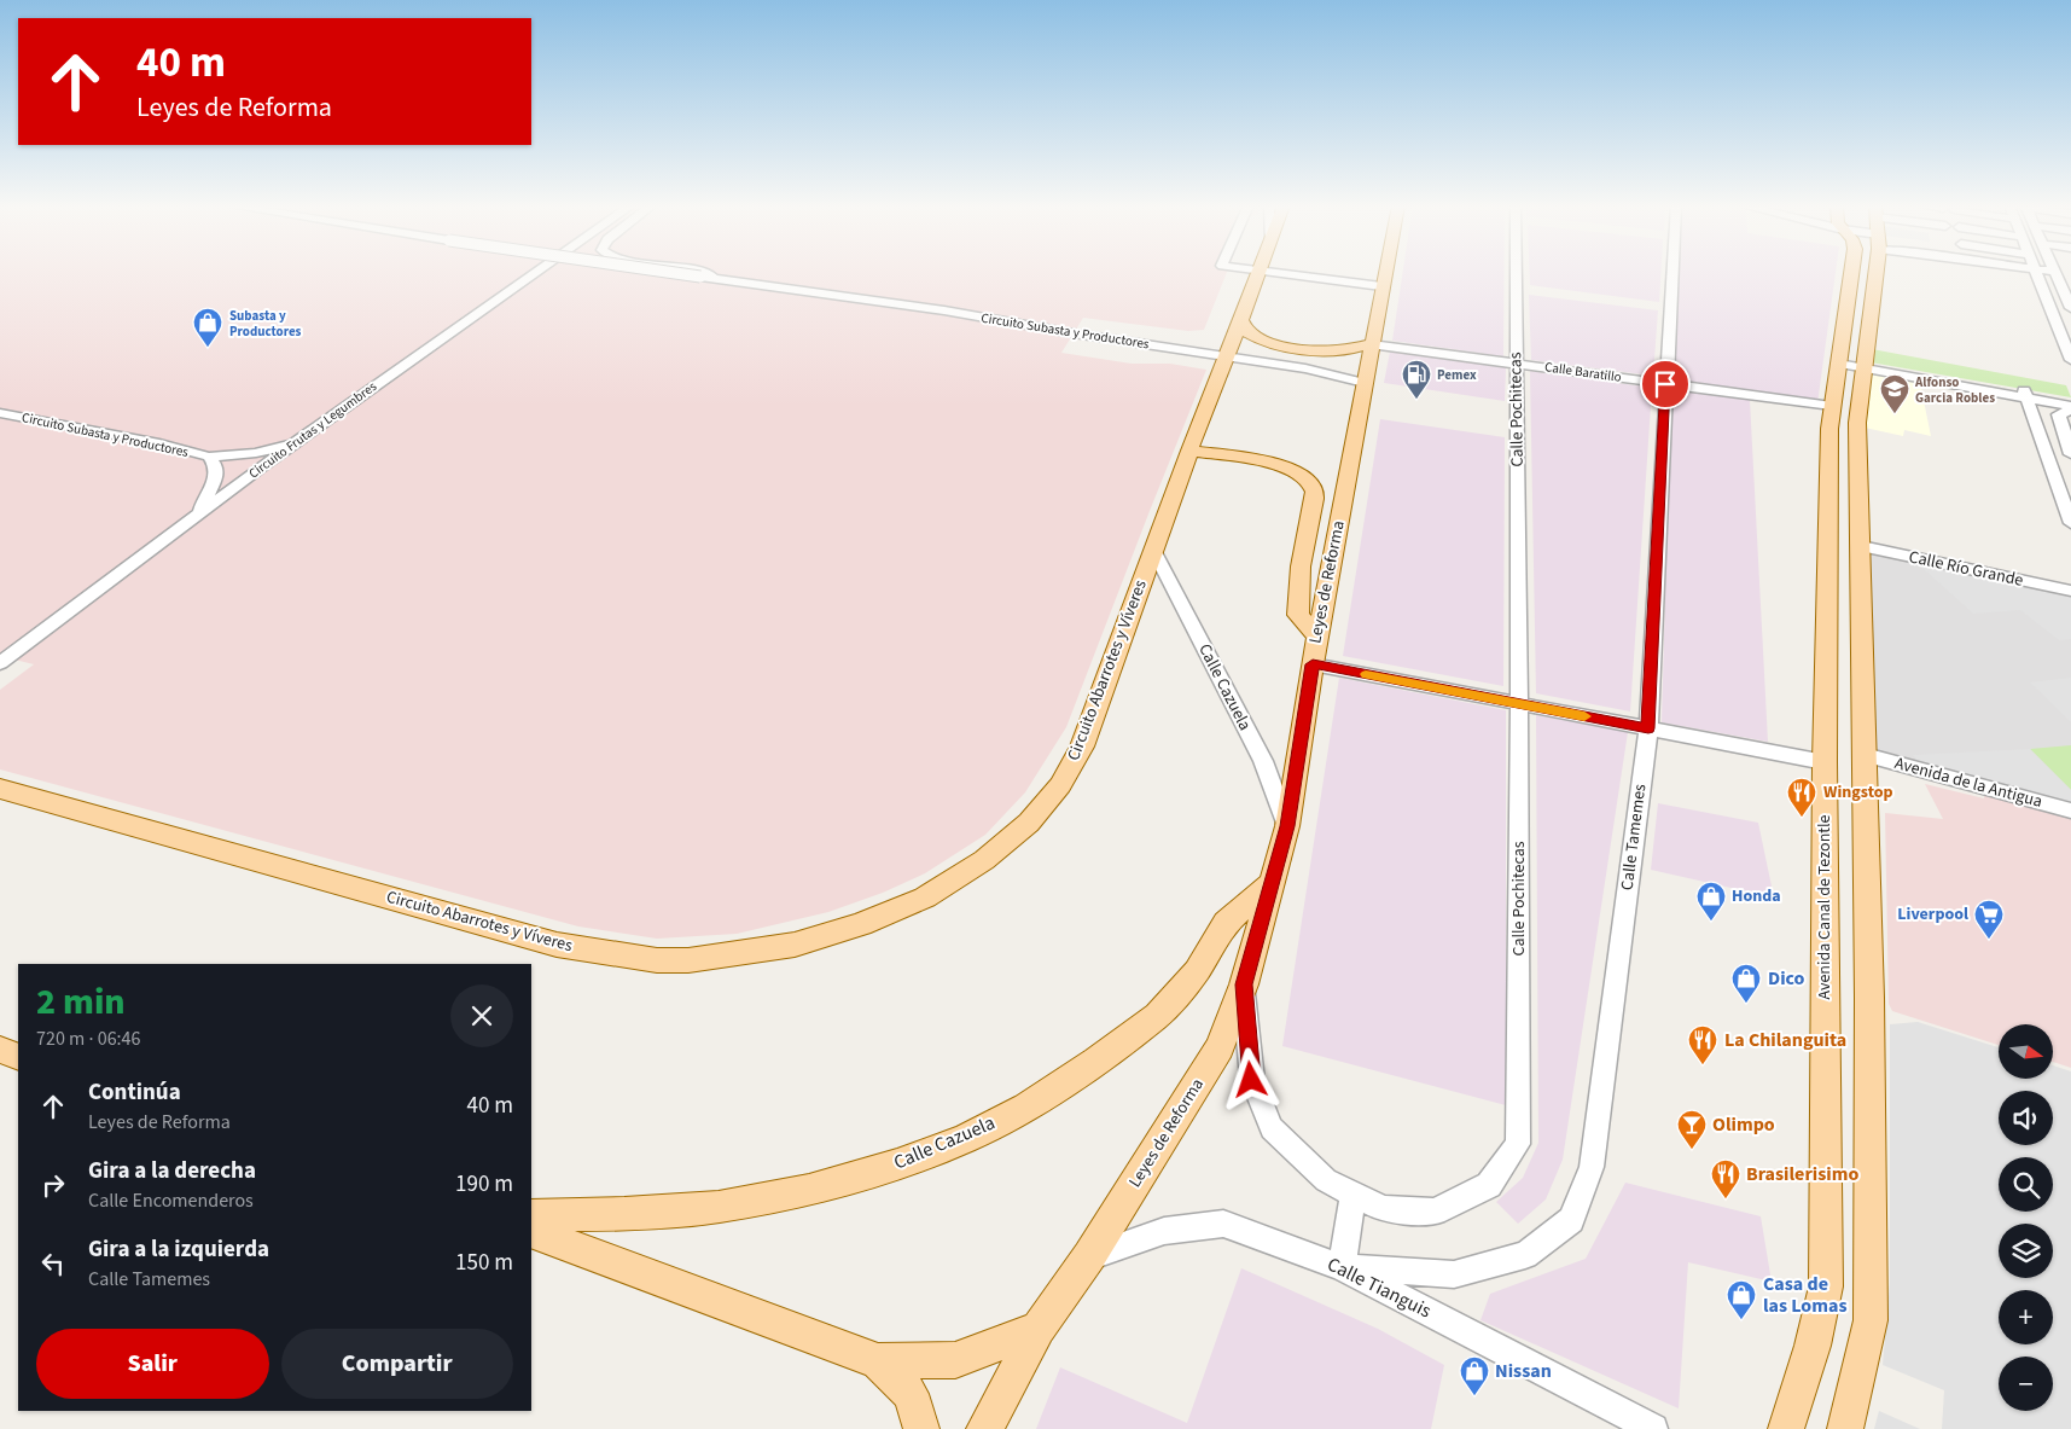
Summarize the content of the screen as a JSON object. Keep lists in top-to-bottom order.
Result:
{
  "streets": {
    "main road": [
      "Leyes de Reforma",
      "Circuito Abarrotes y Víveres",
      "Calle Cazuela",
      "Avenida Canal de Tezontle"
    ],
    "street": [
      "Circuito Subasta y Productores",
      "Calle Baratillo",
      "Calle Pochitecas",
      "Circuito Frutas y Legumbres",
      "Calle Río Grande",
      "Avenida de la Antigua",
      "Calle Tamemes",
      "Calle Tianguis"
    ]
  },
  "crossings": [
    ["Circuito Subasta y Productores", "Circuito Frutas y Legumbres"],
    ["Circuito Subasta y Productores", "Leyes de Reforma"],
    ["Circuito Subasta y Productores", "Circuito Abarrotes y Víveres"],
    ["Calle Baratillo", "Calle Pochitecas"],
    ["Calle Baratillo", "Leyes de Reforma"],
    ["Calle Baratillo", "Calle Tamemes"],
    ["Calle Baratillo", "Avenida Canal de Tezontle"],
    ["Calle Pochitecas", "Leyes de Reforma"],
    ["Leyes de Reforma", "Calle Cazuela"],
    ["Leyes de Reforma", "Calle Tianguis"],
    ["Circuito Abarrotes y Víveres", "Calle Cazuela"],
    ["Calle Tamemes", "Calle Tianguis"]
  ],
  "places": {
    "shop": [
      "Subasta y Productores",
      "Honda",
      "Dico",
      "Casa de las Lomas",
      "Nissan"
    ],
    "fuel station": ["Pemex"],
    "school or university": ["Alfonso Garcia Robles"],
    "restaurant": ["Wingstop", "La Chilanguita", "Brasilerisimo"],
    "supermarket": ["Liverpool"],
    "bar": ["Olimpo"]
  },
  "north": "right",
  "page": {
    "turn": ["40 m", "Leyes de Reforma"],
    "heading": ["2 min", "720 m · 06:46"],
    "map_buttons": ["+", "−"],
    "list": [
      {
        "name": "Continúa",
        "note": "Leyes de Reforma",
        "value": "40 m"
      },
      {
        "name": "Gira a la derecha",
        "note": "Calle Encomenderos",
        "value": "190 m"
      },
      {
        "name": "Gira a la izquierda",
        "note": "Calle Tamemes",
        "value": "150 m"
      }
    ],
    "buttons": ["Salir", "Compartir"]
  }
}
